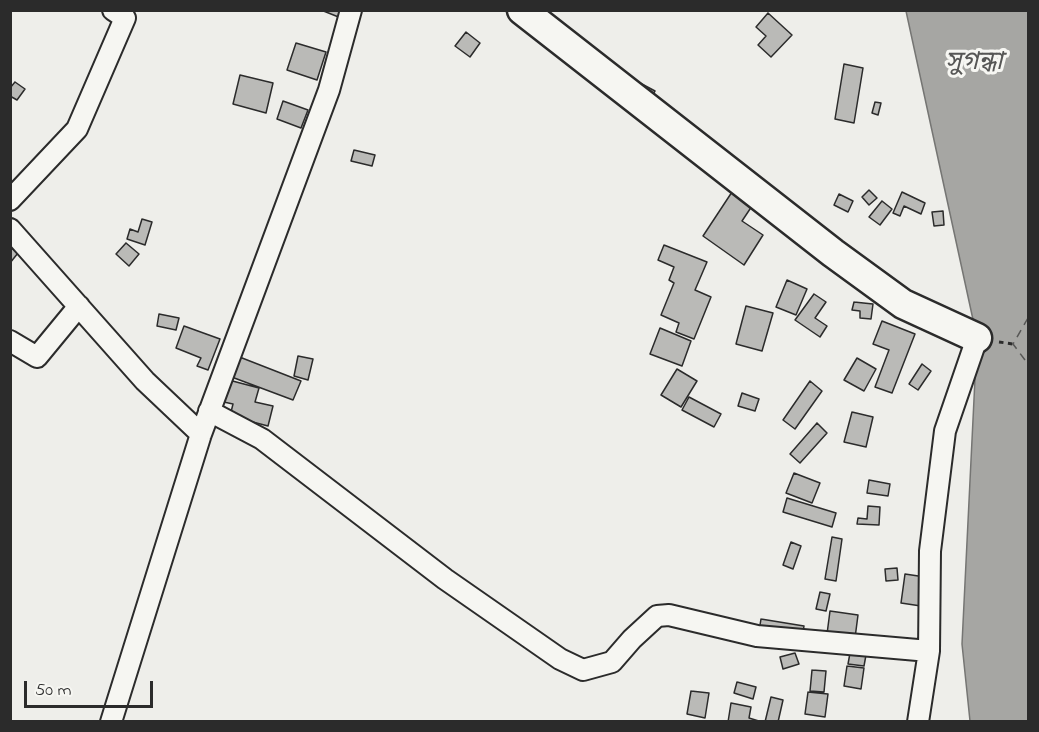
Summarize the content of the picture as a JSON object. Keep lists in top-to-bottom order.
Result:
{
  "water": ["সুগন্ধা"],
  "scale_bar": "50 m"
}
